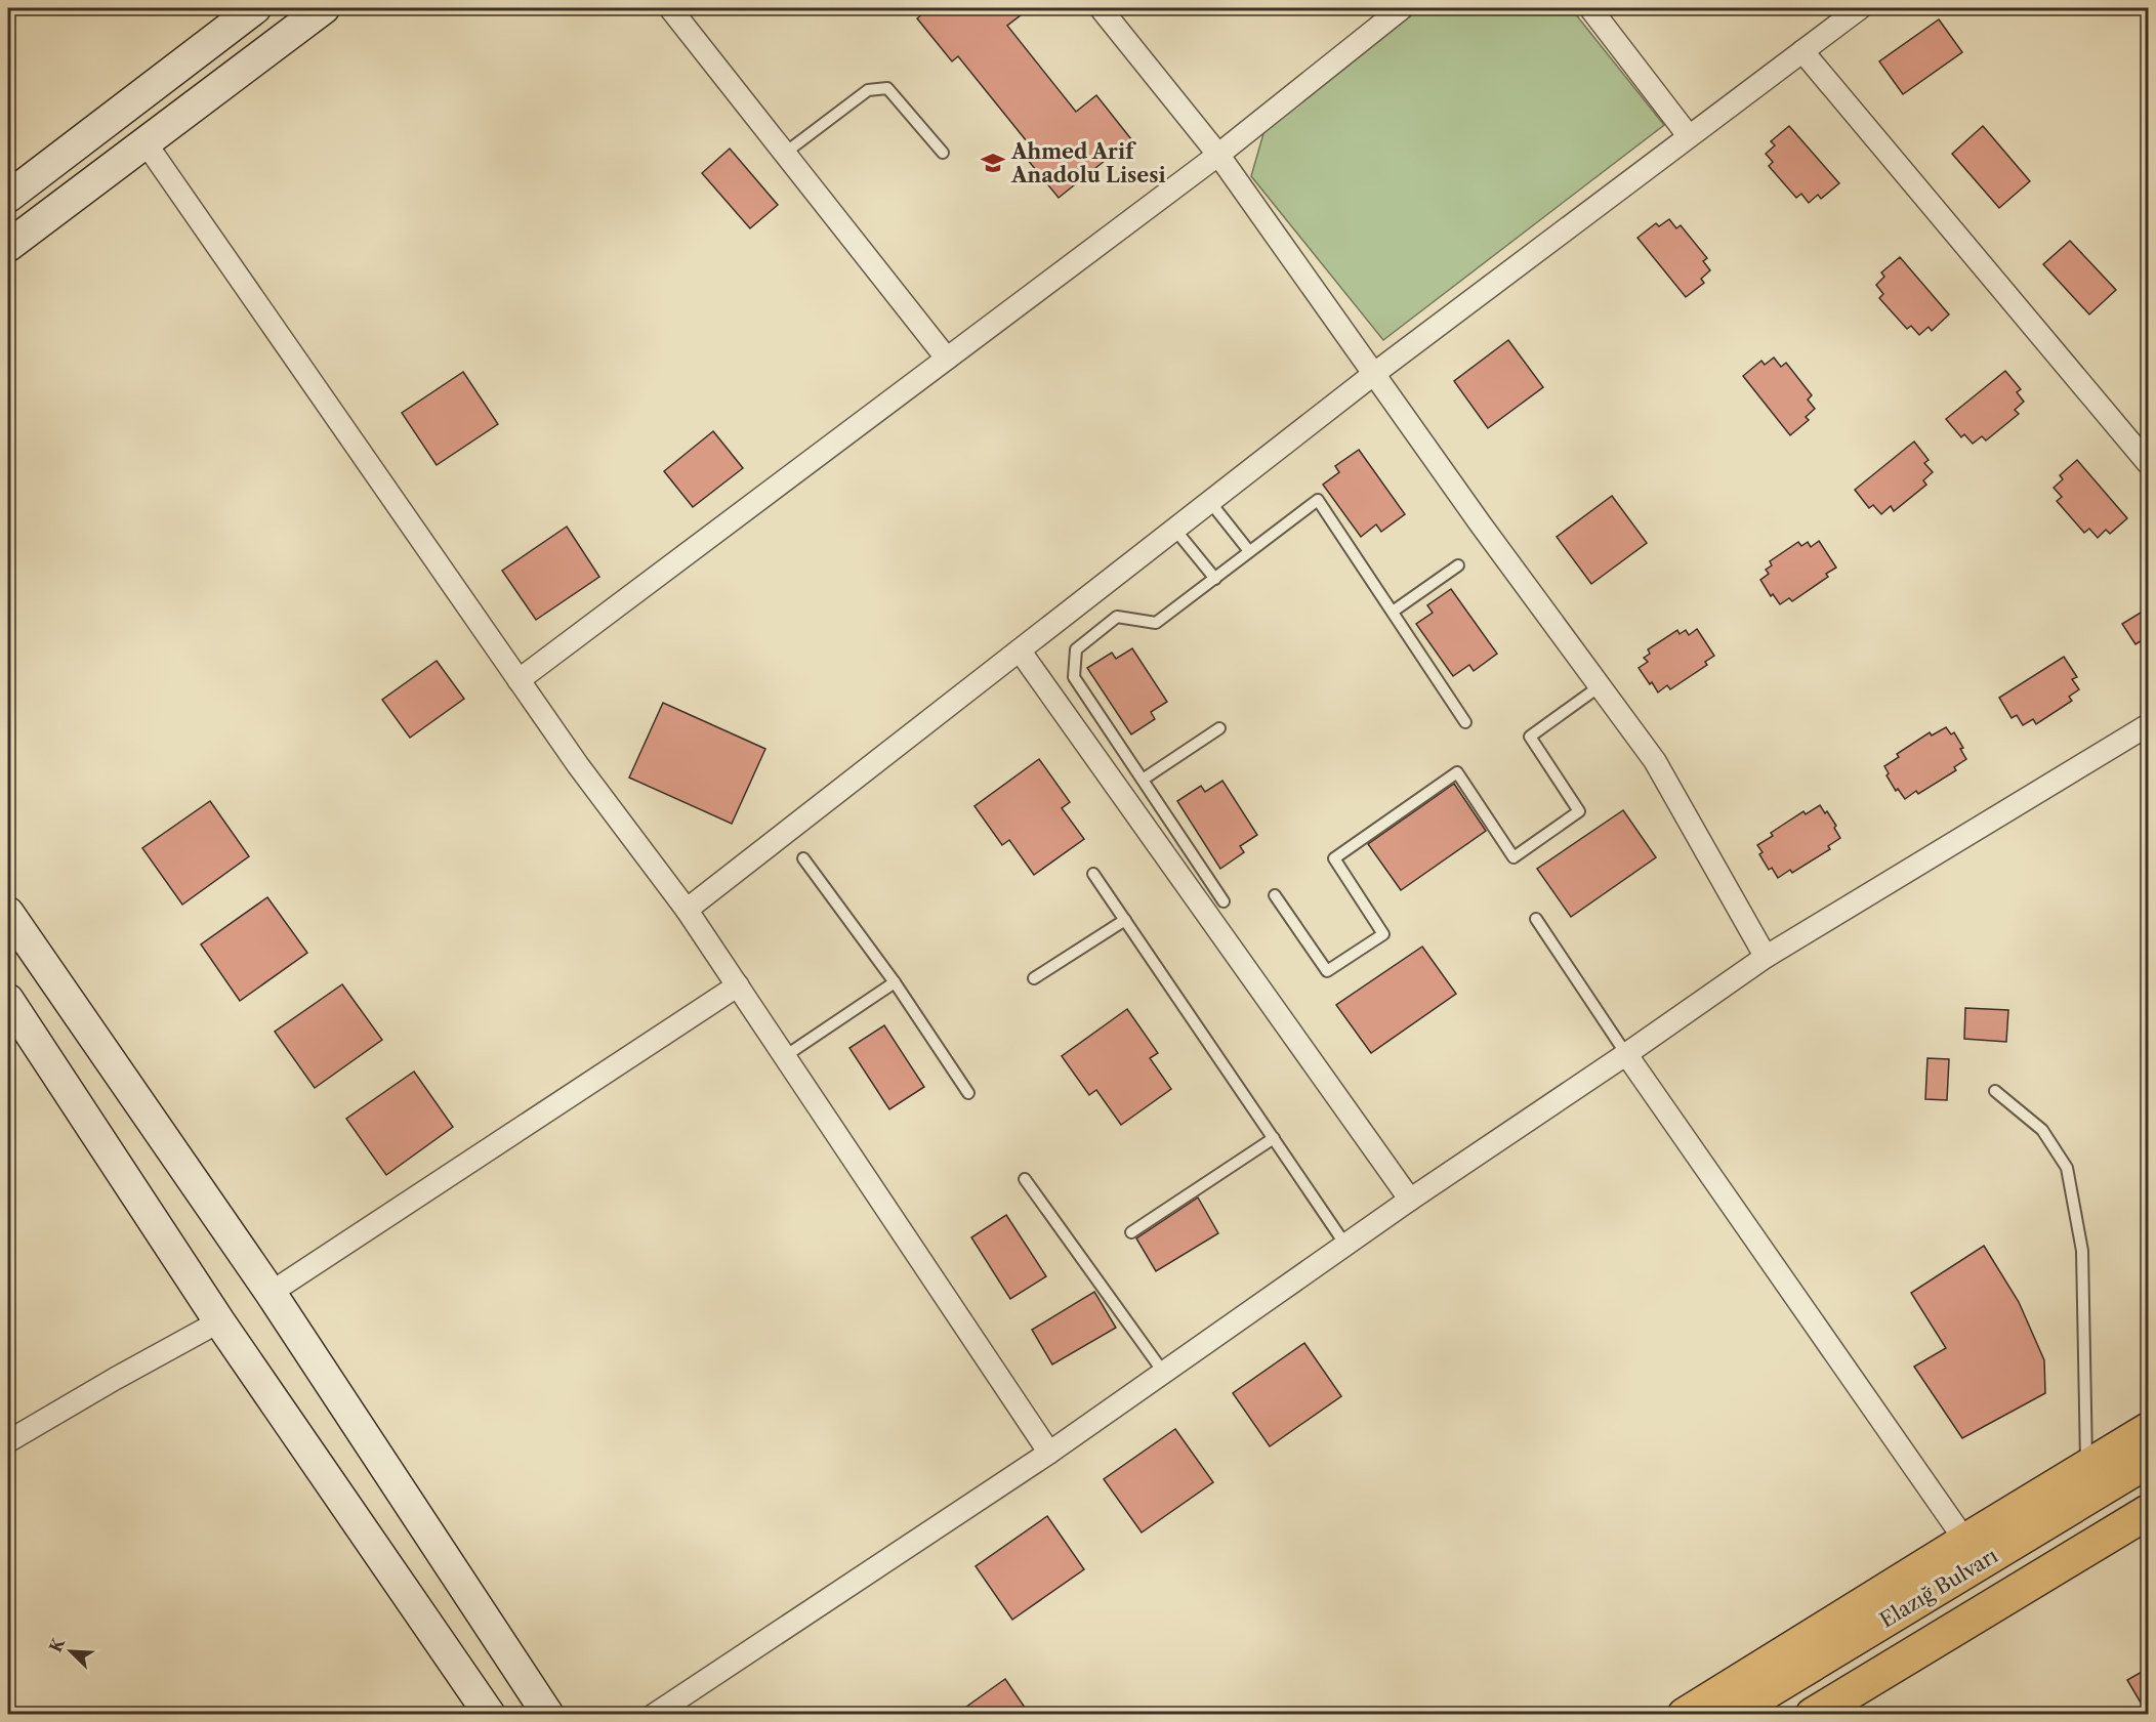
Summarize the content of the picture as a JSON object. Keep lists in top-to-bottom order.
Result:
{
  "streets": {
    "highway": ["Elazığ Bulvarı"]
  },
  "places": {
    "school or university": ["Ahmed Arif Anadolu Lisesi"]
  },
  "north": "top left"
}
